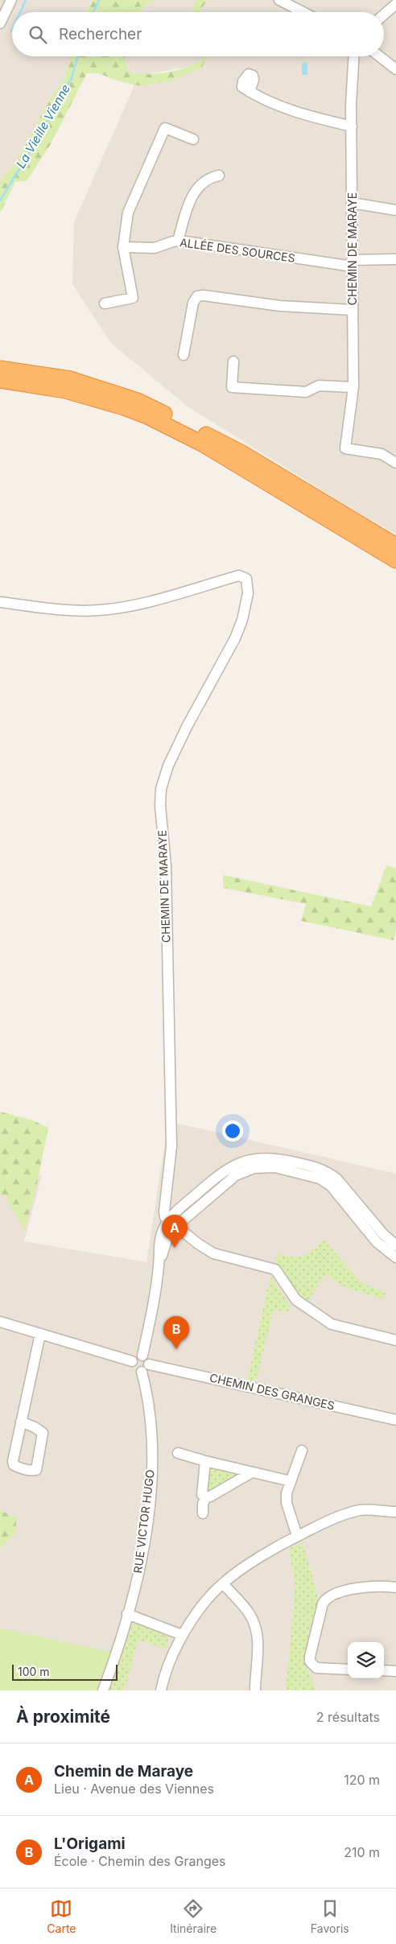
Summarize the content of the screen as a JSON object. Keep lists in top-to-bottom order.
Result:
{
  "streets": {
    "street": [
      "CHEMIN DE MARAYE",
      "ALLÉE DES SOURCES",
      "CHEMIN DES GRANGES",
      "RUE VICTOR HUGO"
    ]
  },
  "crossings": [
    ["CHEMIN DE MARAYE", "ALLÉE DES SOURCES"],
    ["CHEMIN DES GRANGES", "RUE VICTOR HUGO"]
  ],
  "water": ["La Vieille Vienne"],
  "scale_bar": "100 m",
  "page": {
    "search": "Rechercher",
    "pins": ["A", "B"],
    "scale": "100 m",
    "heading": ["À proximité", "2 résultats"],
    "list": [
      {
        "mark": "A",
        "name": "Chemin de Maraye",
        "note": "Lieu · Avenue des Viennes",
        "value": "120 m"
      },
      {
        "mark": "B",
        "name": "L'Origami",
        "note": "École · Chemin des Granges",
        "value": "210 m"
      }
    ],
    "nav": ["Carte", "Itinéraire", "Favoris"]
  }
}
